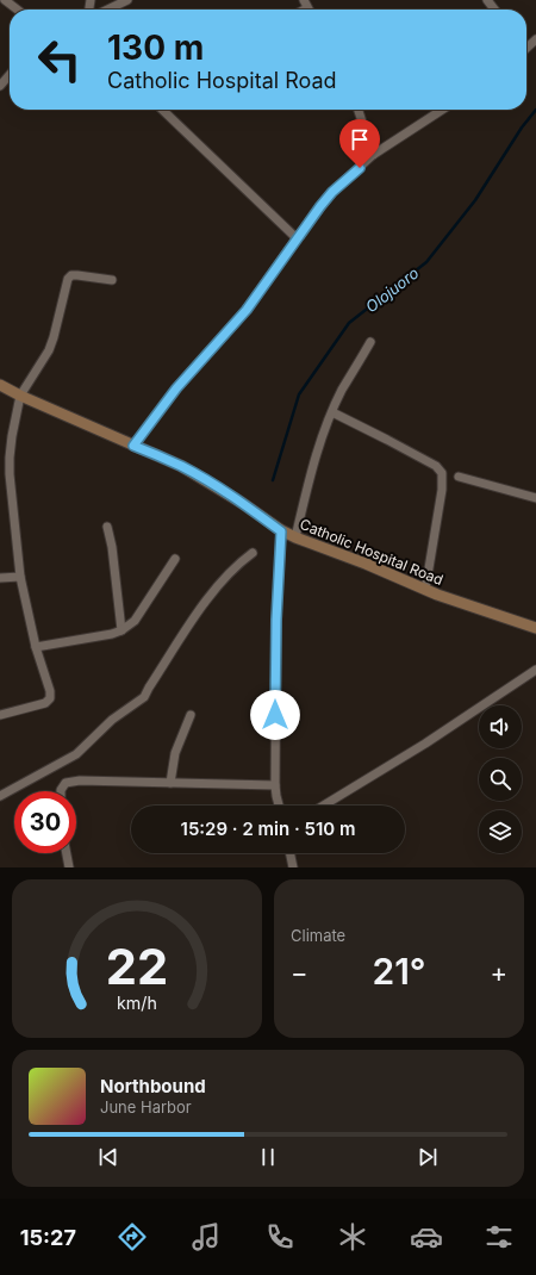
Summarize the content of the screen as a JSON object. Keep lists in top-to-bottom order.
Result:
{
  "streets": {
    "street": ["Catholic Hospital Road"]
  },
  "water": ["Olojuoro"],
  "page": {
    "turn": ["130 m", "Catholic Hospital Road"],
    "limit": "30",
    "trip": "15:29 · 2 min · 510 m",
    "tile": "Climate",
    "heat": ["−", "21°", "+"],
    "song": ["Northbound", "June Harbor"],
    "tabs": "15:27",
    "gauge": ["22", "km/h"]
  }
}
